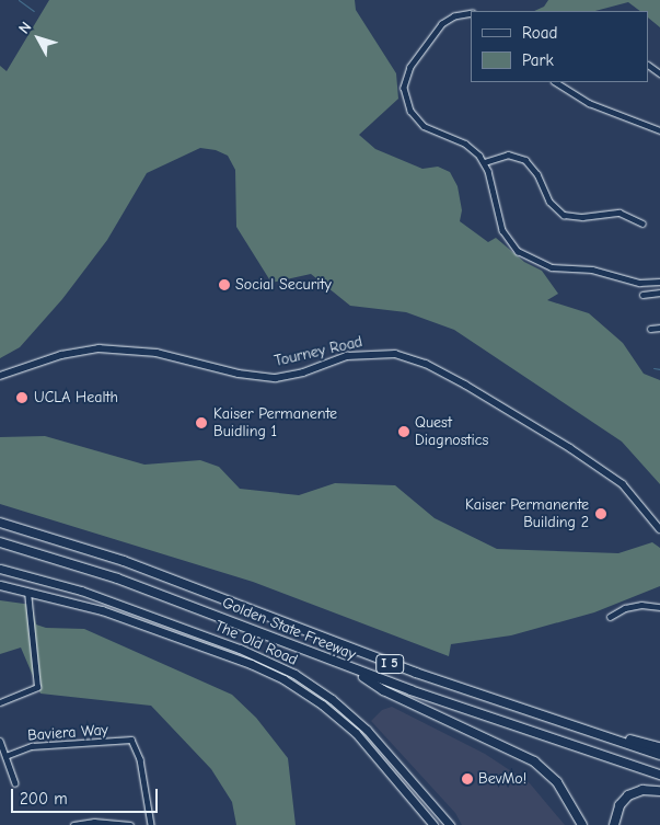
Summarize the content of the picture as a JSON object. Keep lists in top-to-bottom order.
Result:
{
  "streets": {
    "highway": ["Golden State Freeway", "I 5"],
    "main road": ["The Old Road"],
    "street": ["Tourney Road", "Baviera Way"]
  },
  "places": [
    "Social Security",
    "UCLA Health",
    "Kaiser Permanente Buidling 1",
    "Quest Diagnostics",
    "Kaiser Permanente Building 2",
    "BevMo!"
  ],
  "legend": ["Road", "Park"],
  "scale_bar": "200 m",
  "north": "top left"
}
